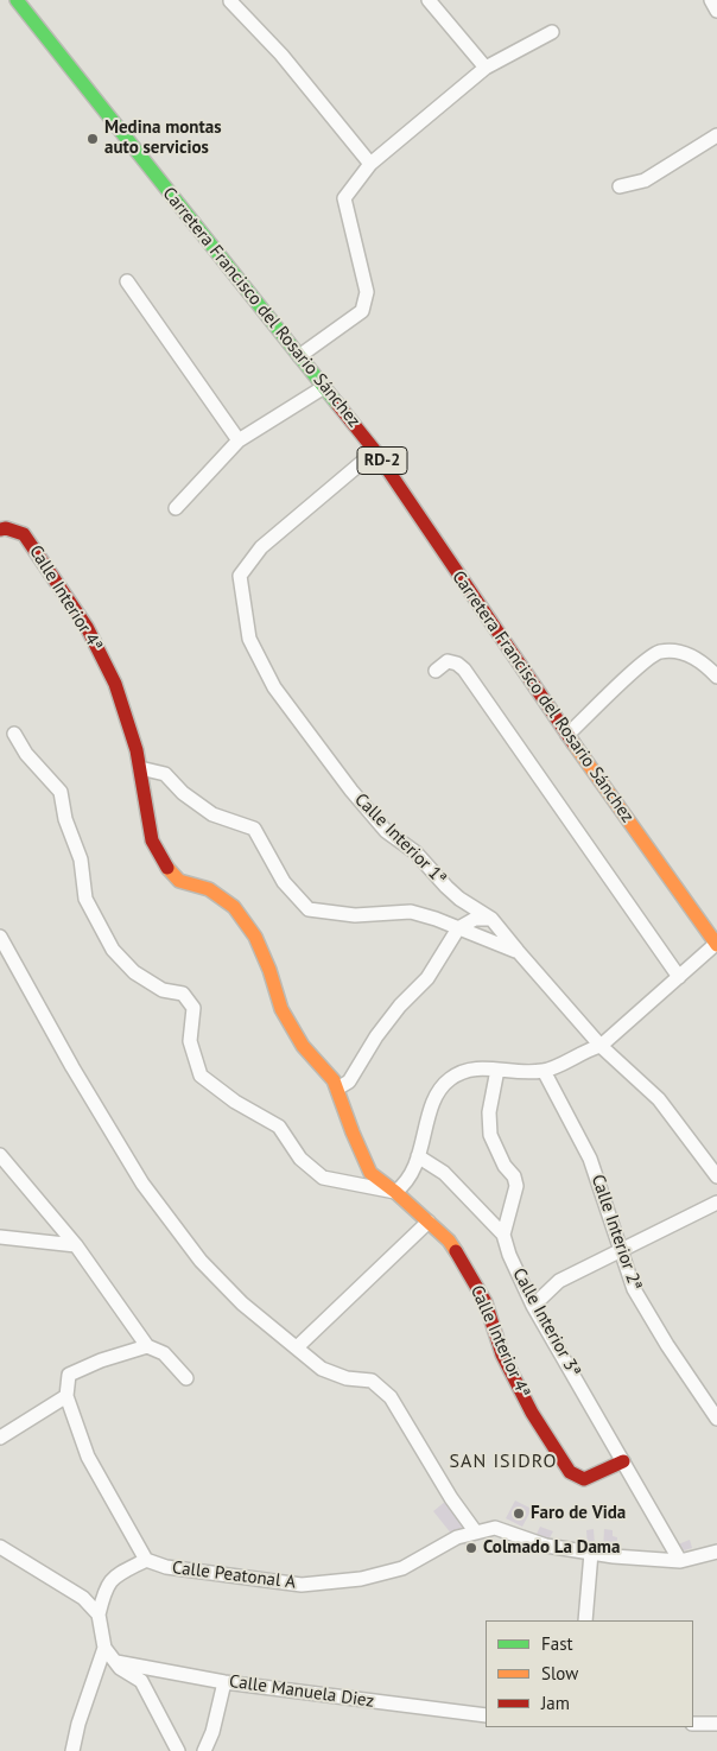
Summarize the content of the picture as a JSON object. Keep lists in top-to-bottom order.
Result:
{
  "streets": {
    "street": [
      "Carretera Francisco del Rosario Sánchez",
      "RD-2",
      "Calle Interior 4ª",
      "Calle Interior 1ª",
      "Calle Interior 2ª",
      "Calle Interior 3ª",
      "Calle Peatonal A",
      "Calle Manuela Diez"
    ]
  },
  "crossings": [
    ["Carretera Francisco del Rosario Sánchez", "Calle Interior 1ª"],
    ["Calle Interior 4ª", "Calle Interior 3ª"],
    ["Calle Interior 3ª", "Calle Peatonal A"]
  ],
  "districts": ["SAN ISIDRO"],
  "places": ["Medina montas auto servicios", "Faro de Vida", "Colmado La Dama"],
  "legend": ["Fast", "Slow", "Jam"]
}
